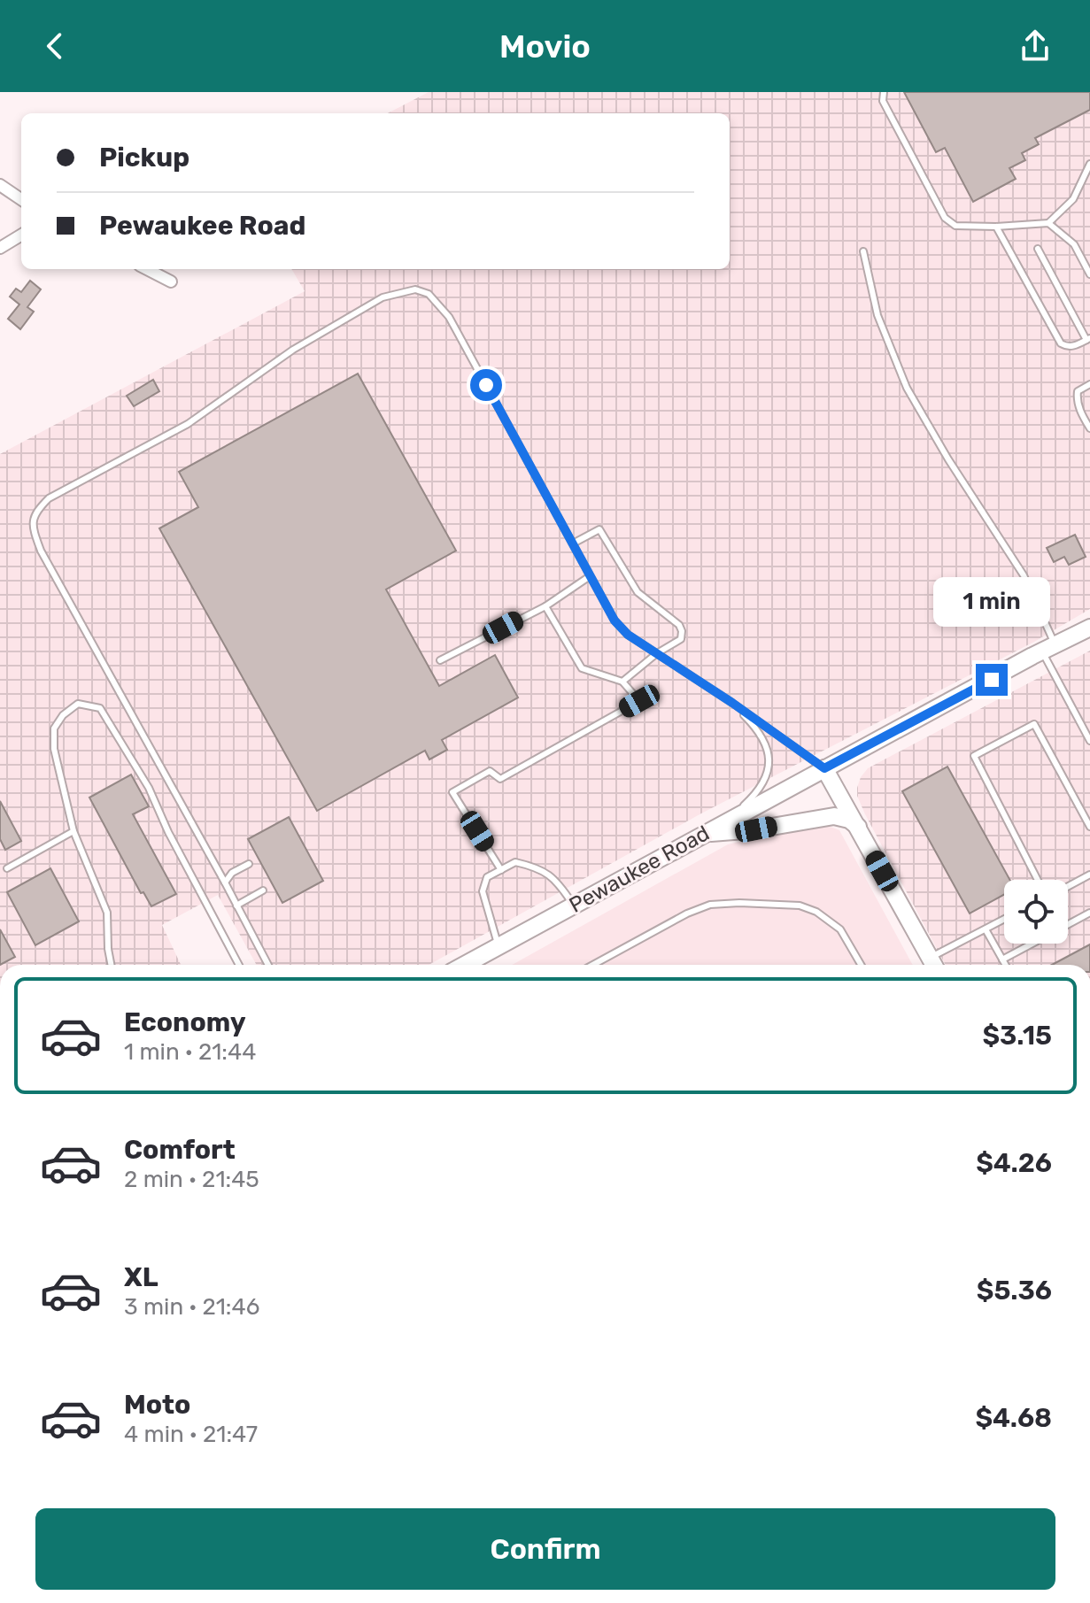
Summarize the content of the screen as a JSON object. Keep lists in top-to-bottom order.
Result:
{
  "streets": {
    "main road": ["Pewaukee Road"]
  },
  "page": {
    "header": "Movio",
    "banner": ["Pickup", "Pewaukee Road"],
    "bubble": "1 min",
    "list": [
      {
        "name": "Economy",
        "note": "1 min · 21:44",
        "value": "$3.15"
      },
      {
        "name": "Comfort",
        "note": "2 min · 21:45",
        "value": "$4.26"
      },
      {
        "name": "XL",
        "note": "3 min · 21:46",
        "value": "$5.36"
      },
      {
        "name": "Moto",
        "note": "4 min · 21:47",
        "value": "$4.68"
      }
    ],
    "buttons": "Confirm"
  }
}
